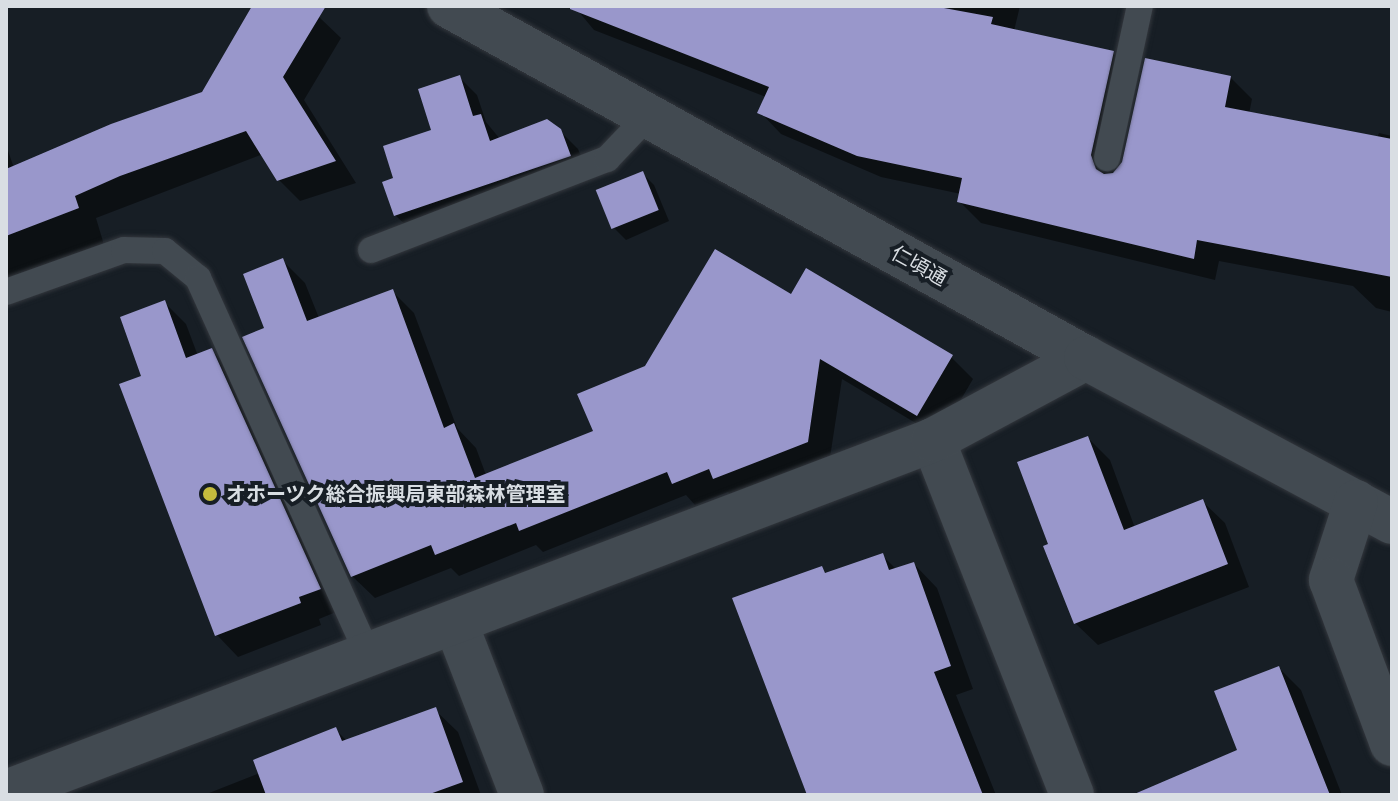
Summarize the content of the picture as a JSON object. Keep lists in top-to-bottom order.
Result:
{
  "streets": {
    "street": ["仁頃通"]
  },
  "places": ["オホーツク総合振興局東部森林管理室"]
}
